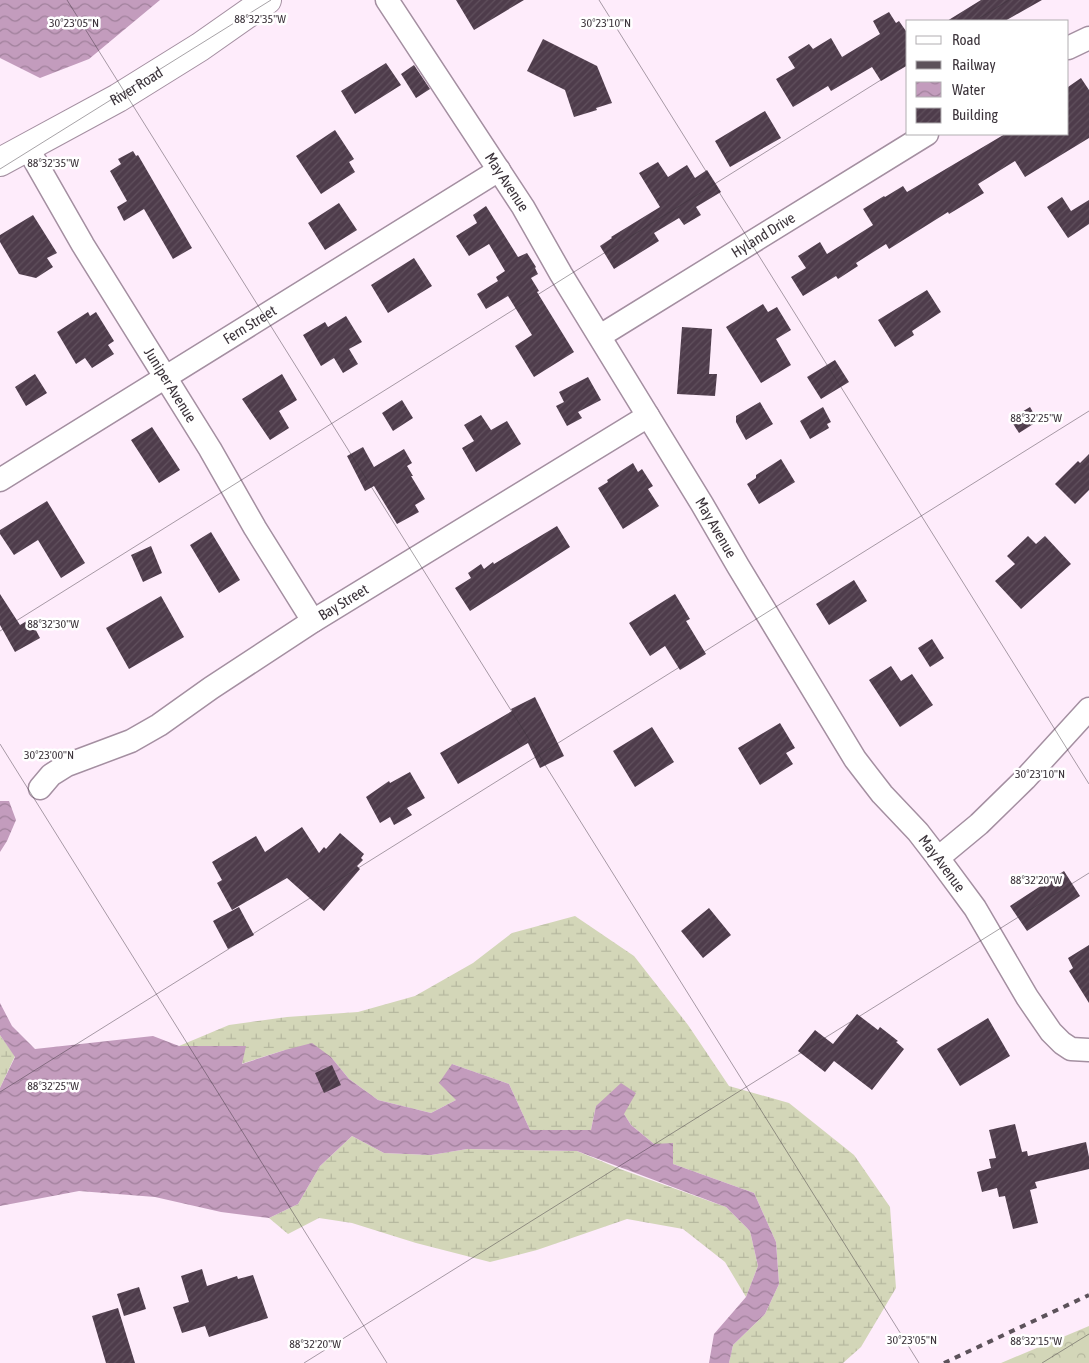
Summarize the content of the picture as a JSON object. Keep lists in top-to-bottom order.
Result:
{
  "streets": {
    "street": [
      "River Road",
      "May Avenue",
      "Hyland Drive",
      "Fern Street",
      "Juniper Avenue",
      "Bay Street"
    ]
  },
  "crossings": [
    ["River Road", "Juniper Avenue"],
    ["May Avenue", "Hyland Drive"],
    ["May Avenue", "Fern Street"],
    ["May Avenue", "Bay Street"],
    ["Fern Street", "Juniper Avenue"],
    ["Juniper Avenue", "Bay Street"]
  ],
  "legend": [
    "Road",
    "Railway",
    "Water",
    "Building"
  ],
  "coordinates": [
    "88°32'35\"W",
    "30°23'10\"N",
    "30°23'05\"N",
    "88°32'25\"W",
    "88°32'30\"W",
    "30°23'00\"N",
    "88°32'20\"W",
    "88°32'15\"W"
  ]
}
